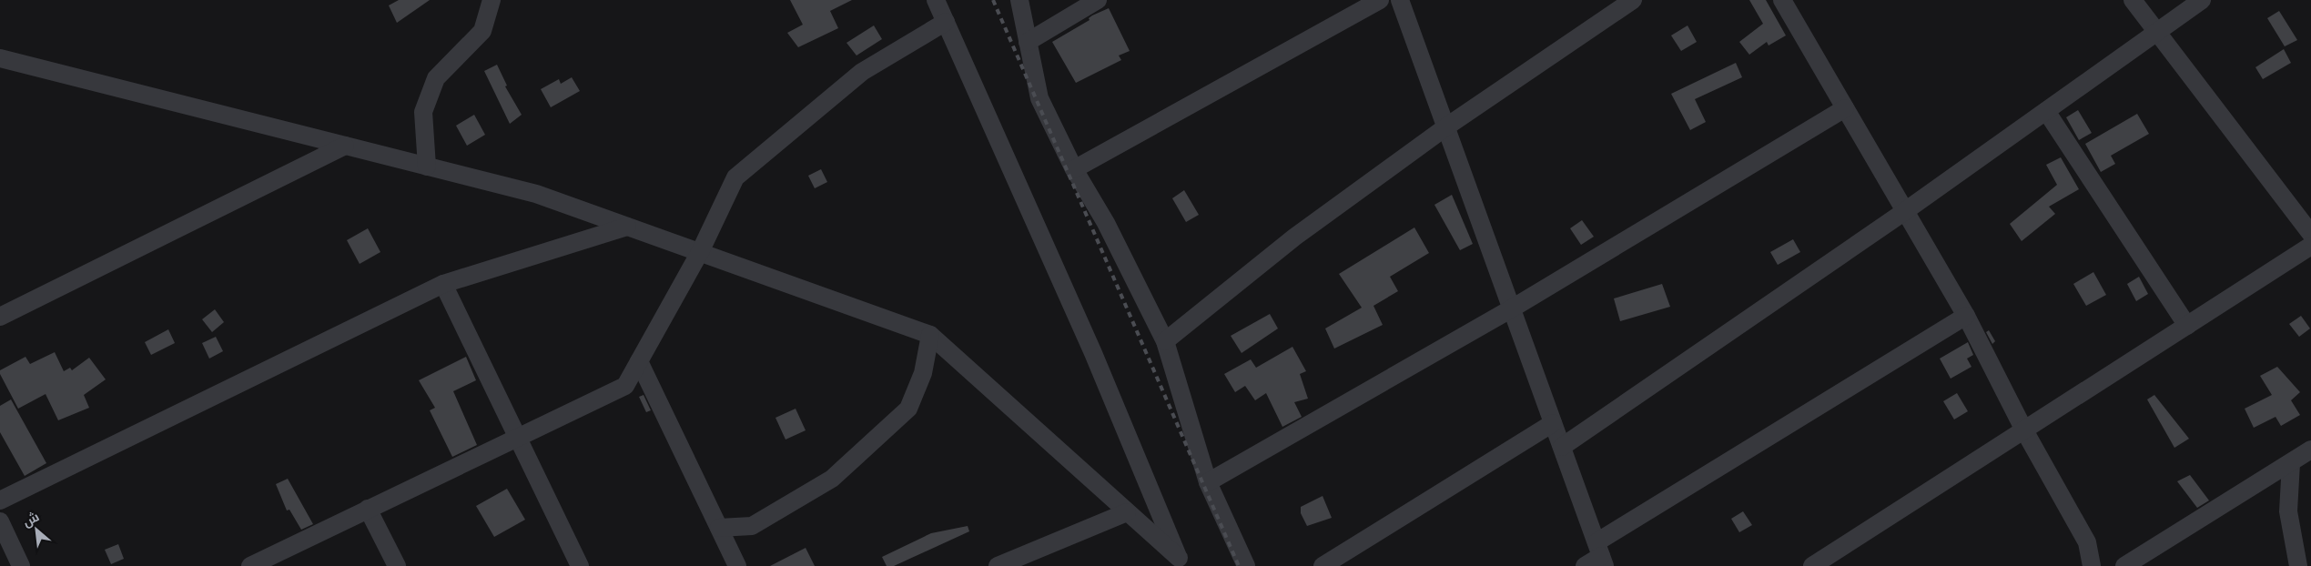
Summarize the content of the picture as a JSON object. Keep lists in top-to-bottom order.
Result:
{
  "north": "top left"
}
